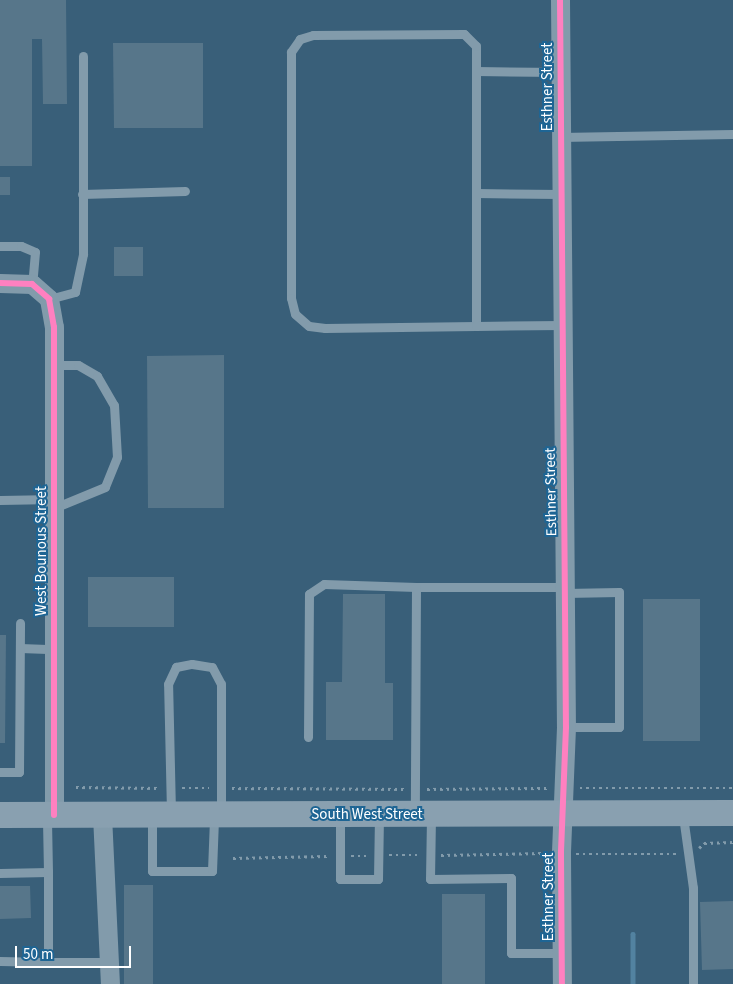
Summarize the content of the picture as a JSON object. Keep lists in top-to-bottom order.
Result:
{
  "streets": {
    "main road": ["South West Street"],
    "street": ["Esthner Street", "West Bounous Street"]
  },
  "crossings": [
    ["Esthner Street", "South West Street"],
    ["West Bounous Street", "South West Street"]
  ],
  "scale_bar": "50 m"
}
